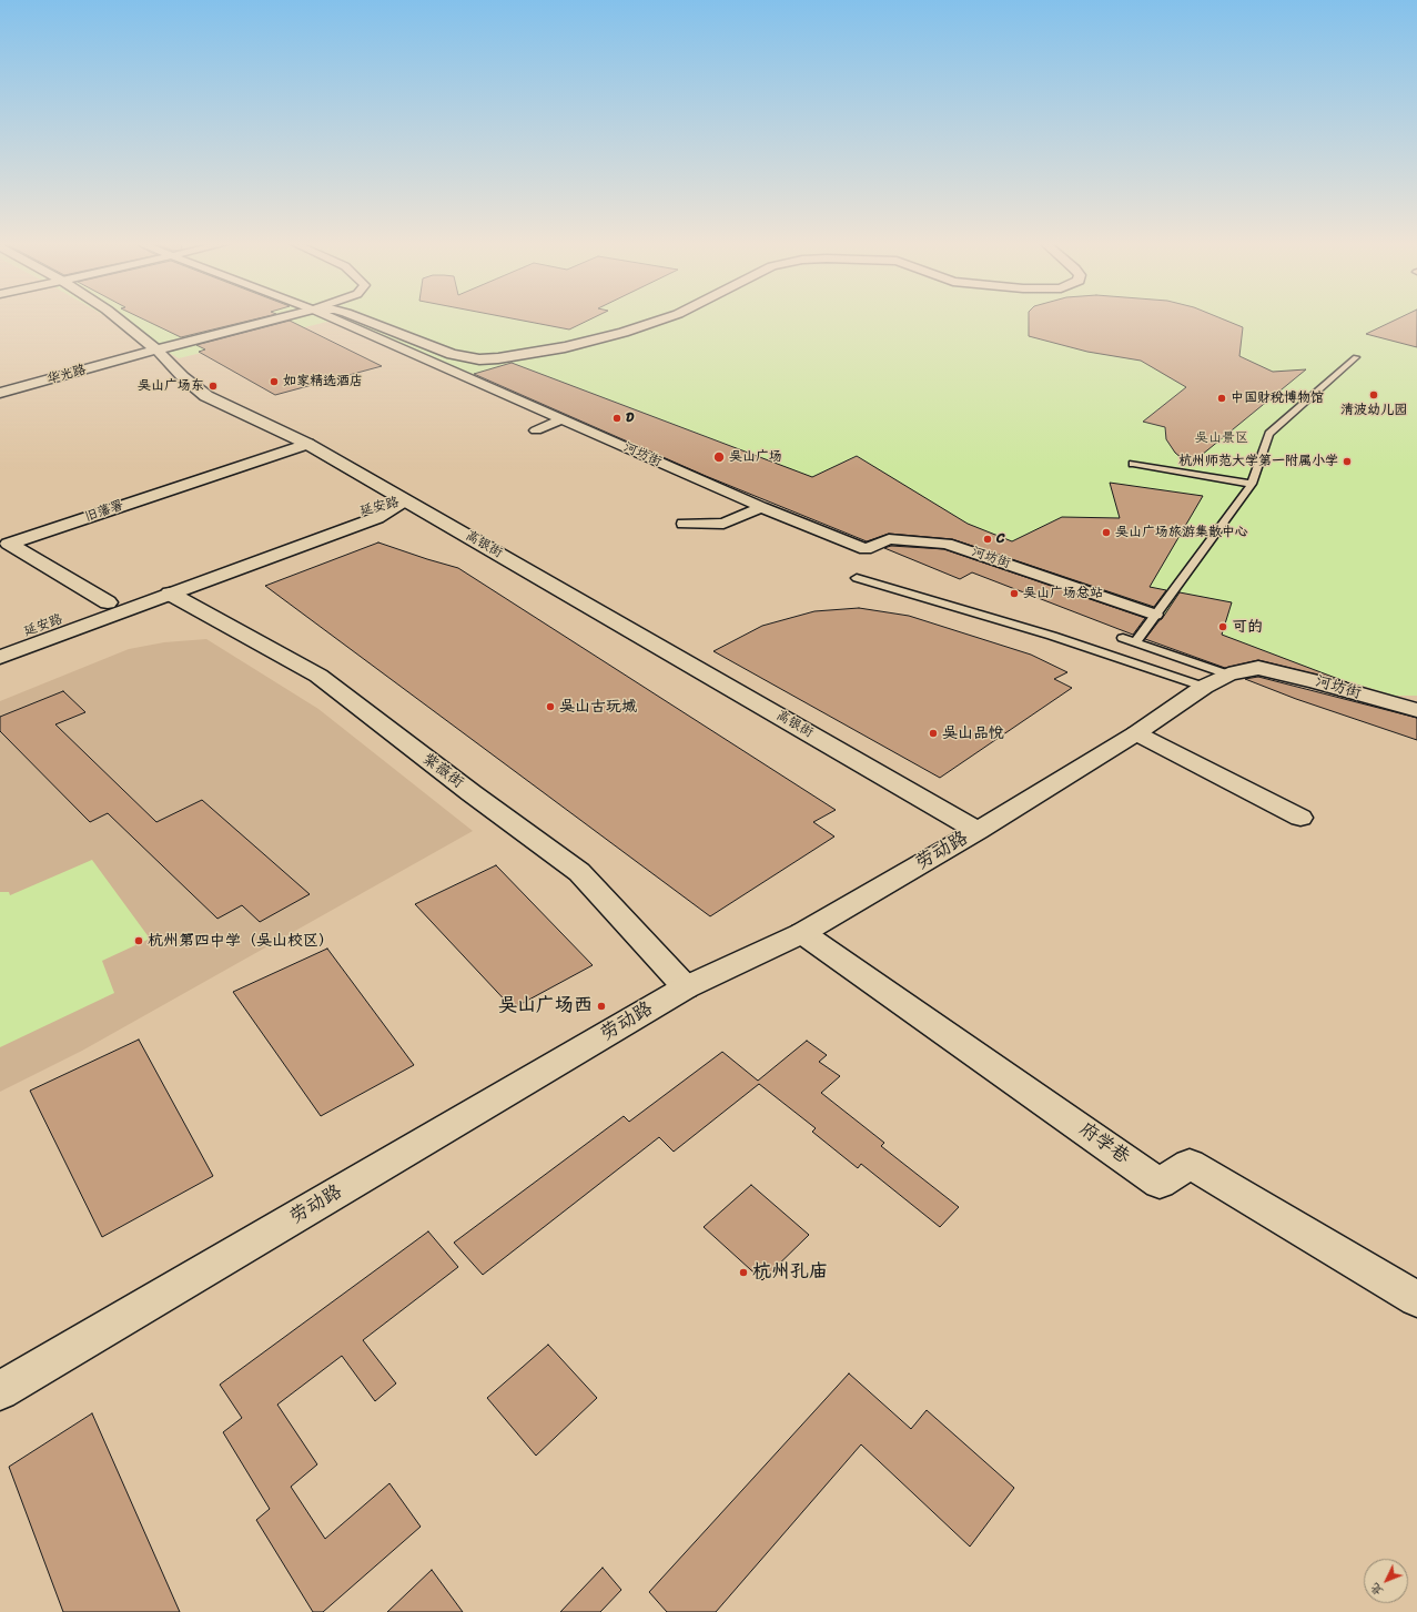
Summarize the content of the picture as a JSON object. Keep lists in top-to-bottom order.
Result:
{
  "streets": {
    "street": [
      "华光路",
      "河坊街",
      "延安路",
      "旧藩署",
      "高银街",
      "紫薇街",
      "劳动路",
      "府学巷"
    ]
  },
  "crossings": [
    ["华光路", "高银街"],
    ["河坊街", "劳动路"],
    ["延安路", "旧藩署"],
    ["延安路", "高银街"],
    ["延安路", "紫薇街"],
    ["旧藩署", "高银街"],
    ["高银街", "劳动路"],
    ["紫薇街", "劳动路"],
    ["劳动路", "府学巷"]
  ],
  "parks": ["吴山景区"],
  "places": [
    "如家精选酒店",
    "吴山广场东",
    "清波幼儿园",
    "中国财税博物馆",
    "D",
    "吴山广场",
    "杭州师范大学第一附属小学",
    "吴山广场旅游集散中心",
    "C",
    "吴山广场总站",
    "可的",
    "吴山古玩城",
    "吴山品悦",
    "杭州第四中学（吴山校区）",
    "吴山广场西",
    "杭州孔庙"
  ],
  "north": "bottom left"
}
